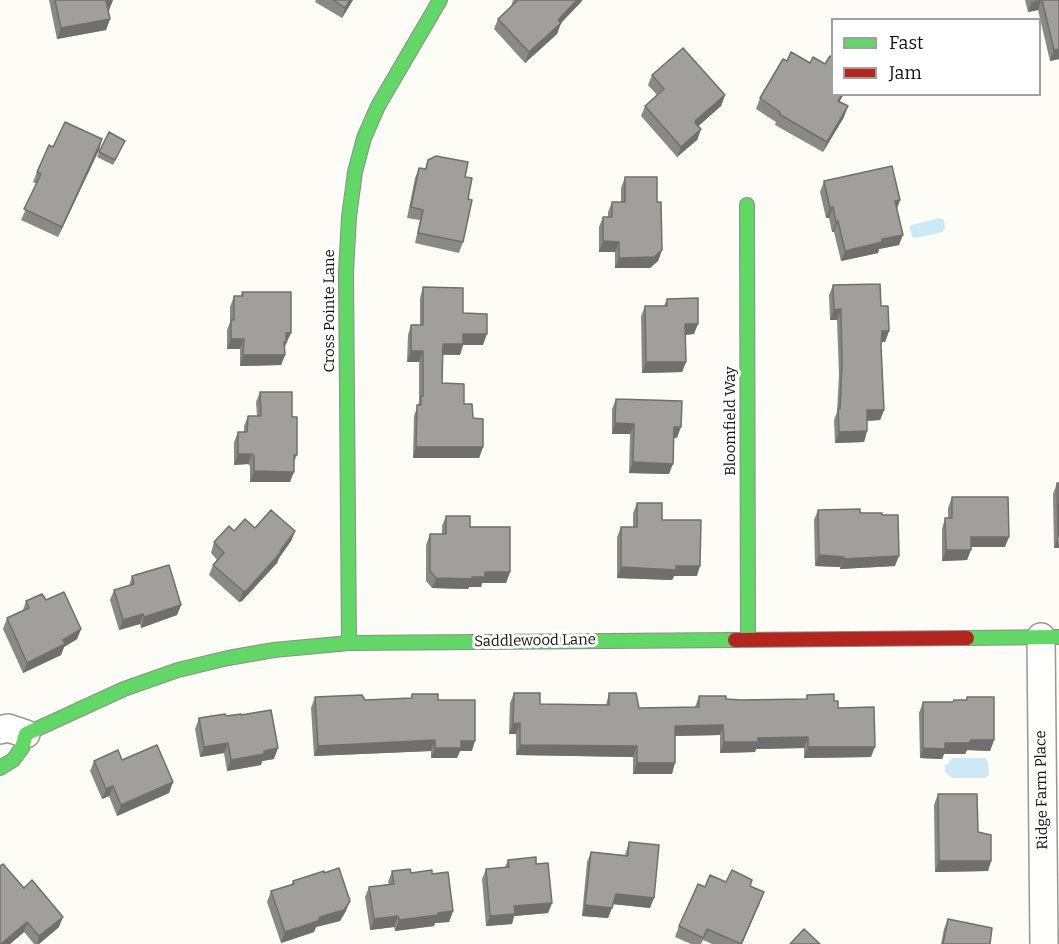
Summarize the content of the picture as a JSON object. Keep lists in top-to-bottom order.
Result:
{
  "streets": {
    "street": [
      "Cross Pointe Lane",
      "Bloomfield Way",
      "Saddlewood Lane",
      "Ridge Farm Place"
    ]
  },
  "crossings": [
    ["Cross Pointe Lane", "Saddlewood Lane"],
    ["Bloomfield Way", "Saddlewood Lane"],
    ["Saddlewood Lane", "Ridge Farm Place"]
  ],
  "legend": ["Fast", "Jam"]
}
